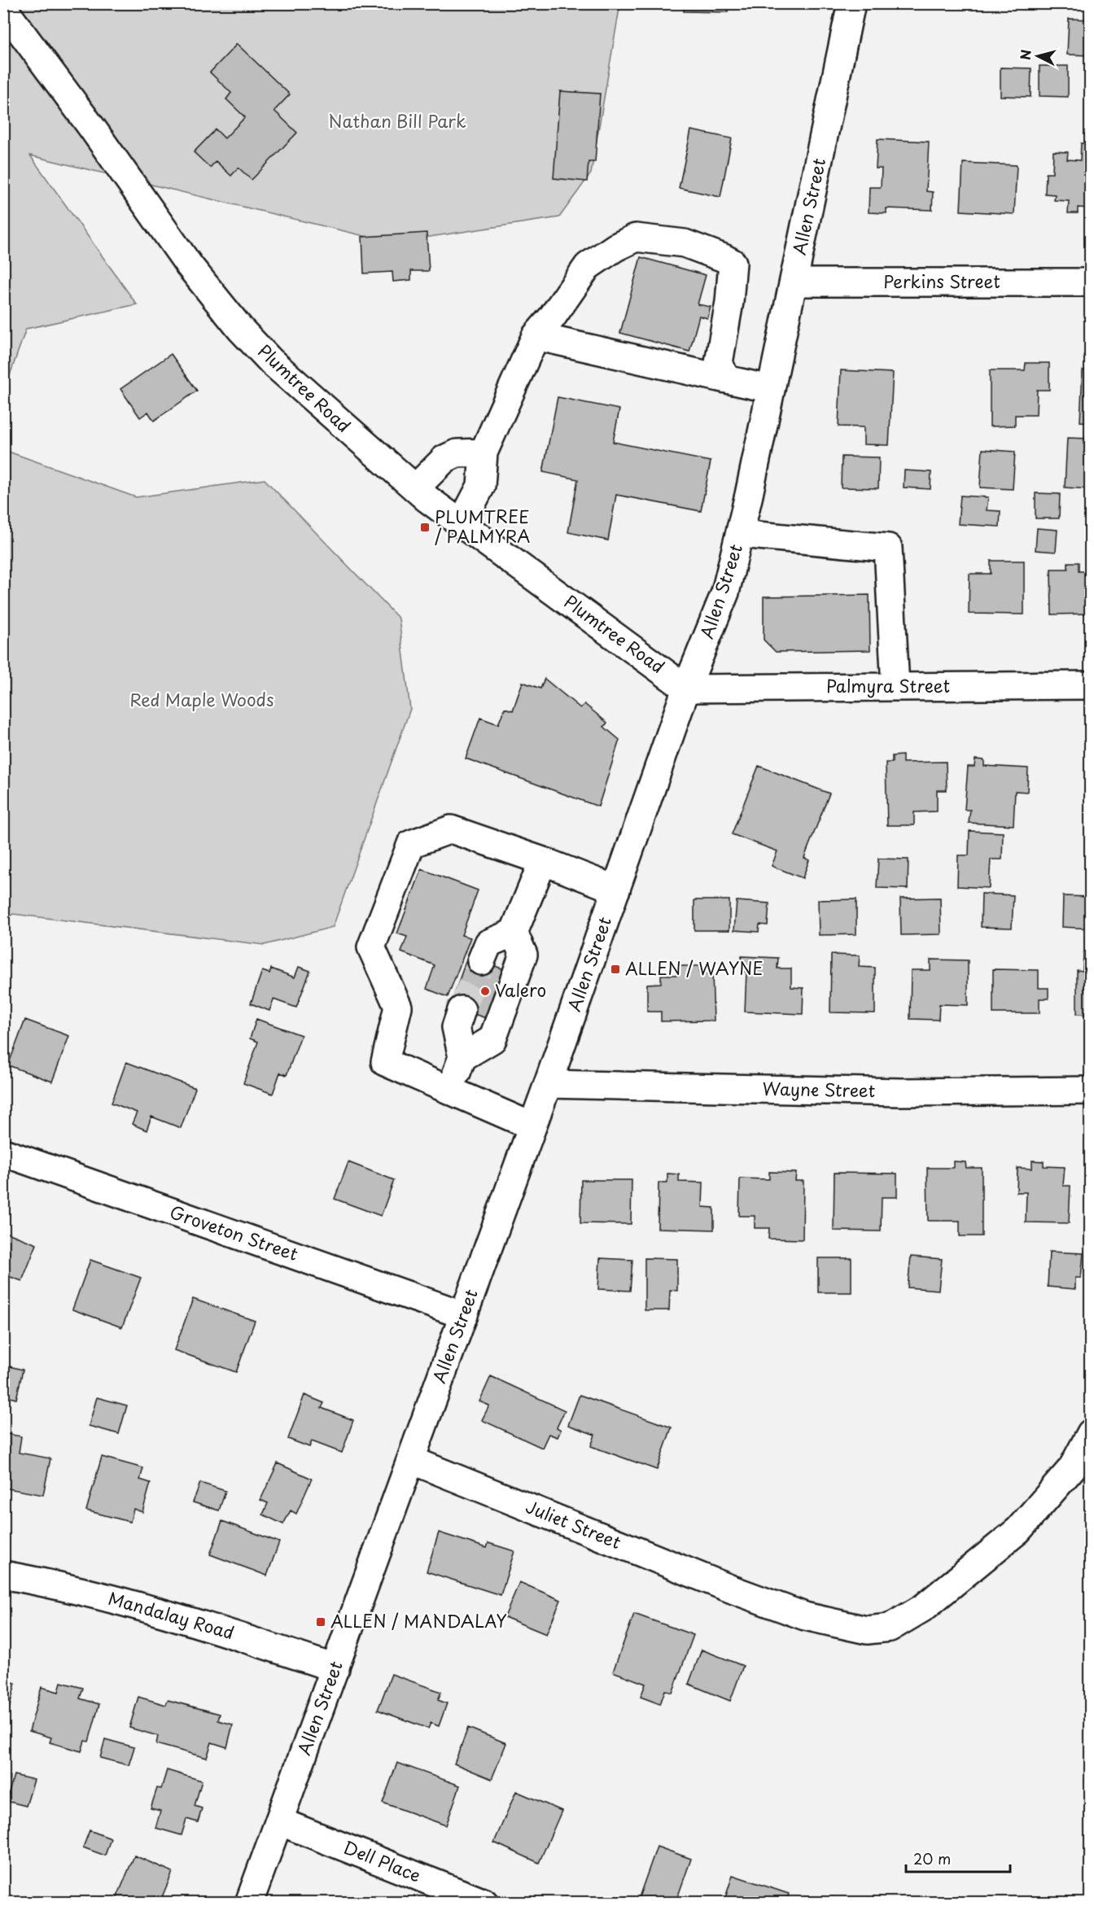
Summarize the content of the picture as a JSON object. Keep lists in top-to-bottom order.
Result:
{
  "streets": {
    "street": [
      "Allen Street",
      "Perkins Street",
      "Plumtree Road",
      "Palmyra Street",
      "Wayne Street",
      "Groveton Street",
      "Juliet Street",
      "Mandalay Road",
      "Dell Place"
    ]
  },
  "crossings": [
    ["Allen Street", "Perkins Street"],
    ["Allen Street", "Plumtree Road"],
    ["Allen Street", "Palmyra Street"],
    ["Allen Street", "Wayne Street"],
    ["Allen Street", "Groveton Street"],
    ["Allen Street", "Juliet Street"],
    ["Allen Street", "Mandalay Road"],
    ["Allen Street", "Dell Place"],
    ["Plumtree Road", "Palmyra Street"]
  ],
  "parks": ["Nathan Bill Park", "Red Maple Woods"],
  "places": {
    "transit": ["PLUMTREE / PALMYRA", "ALLEN / WAYNE", "ALLEN / MANDALAY"],
    "other": ["Valero"]
  },
  "scale_bar": "20 m",
  "north": "left"
}
